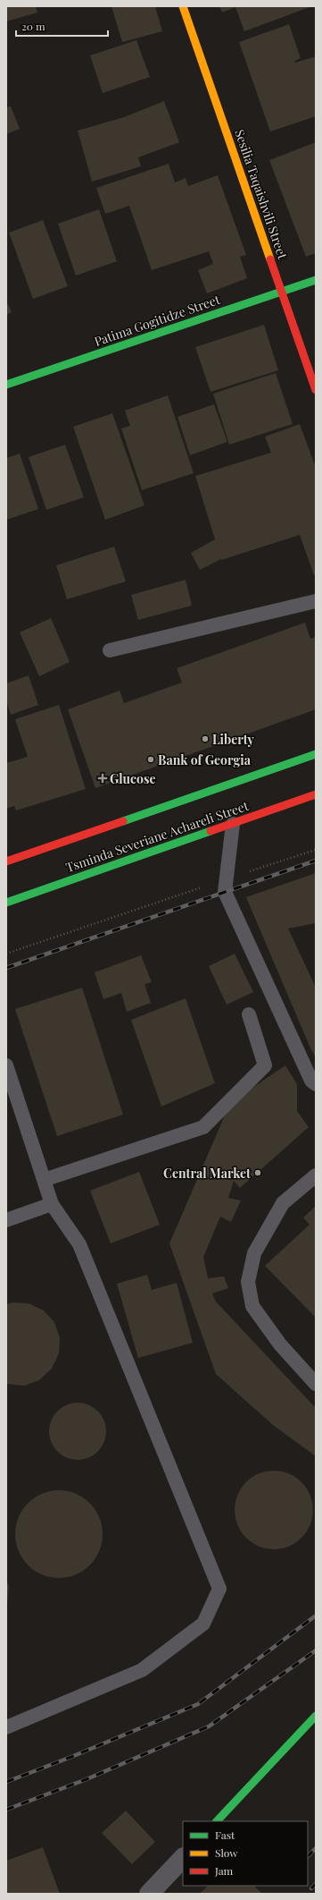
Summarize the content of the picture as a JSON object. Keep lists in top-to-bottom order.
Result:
{
  "streets": {
    "street": ["Sesilia Taqaishvili Street", "Patima Gogitidze Street", "Tsminda Severiane Achareli Street"]
  },
  "crossings": [
    ["Sesilia Taqaishvili Street", "Patima Gogitidze Street"]
  ],
  "places": {
    "other": ["Liberty", "Bank of Georgia", "Central Market"],
    "health": ["Glucose"]
  },
  "legend": ["Fast", "Slow", "Jam"],
  "scale_bar": "20 m"
}
